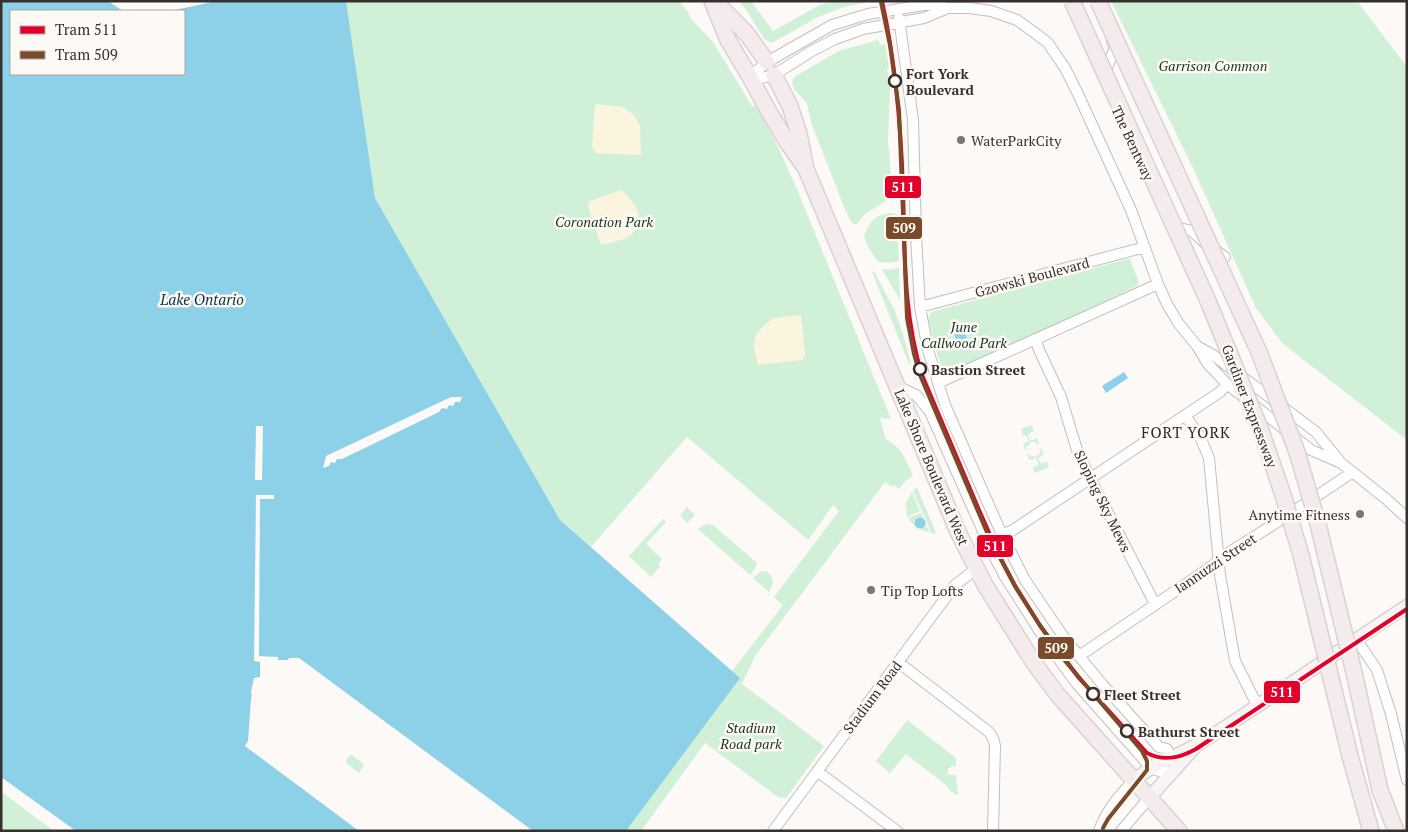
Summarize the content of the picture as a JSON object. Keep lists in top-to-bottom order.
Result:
{
  "streets": {
    "highway": ["Gardiner Expressway", "Lake Shore Boulevard West"],
    "street": [
      "The Bentway",
      "Gzowski Boulevard",
      "Sloping Sky Mews",
      "Iannuzzi Street",
      "Stadium Road"
    ]
  },
  "crossings": [
    ["The Bentway", "Gardiner Expressway"],
    ["Lake Shore Boulevard West", "Stadium Road"],
    ["Sloping Sky Mews", "Iannuzzi Street"]
  ],
  "districts": ["FORT YORK"],
  "water": ["Lake Ontario"],
  "parks": [
    "Garrison Common",
    "Coronation Park",
    "June Callwood Park",
    "Stadium Road park"
  ],
  "places": [
    "Fort York Boulevard",
    "WaterParkCity",
    "Bastion Street",
    "Anytime Fitness",
    "Tip Top Lofts",
    "Fleet Street",
    "Bathurst Street"
  ],
  "lines": ["tram line 511", "tram line 509"],
  "legend": ["Tram 511", "Tram 509"]
}
